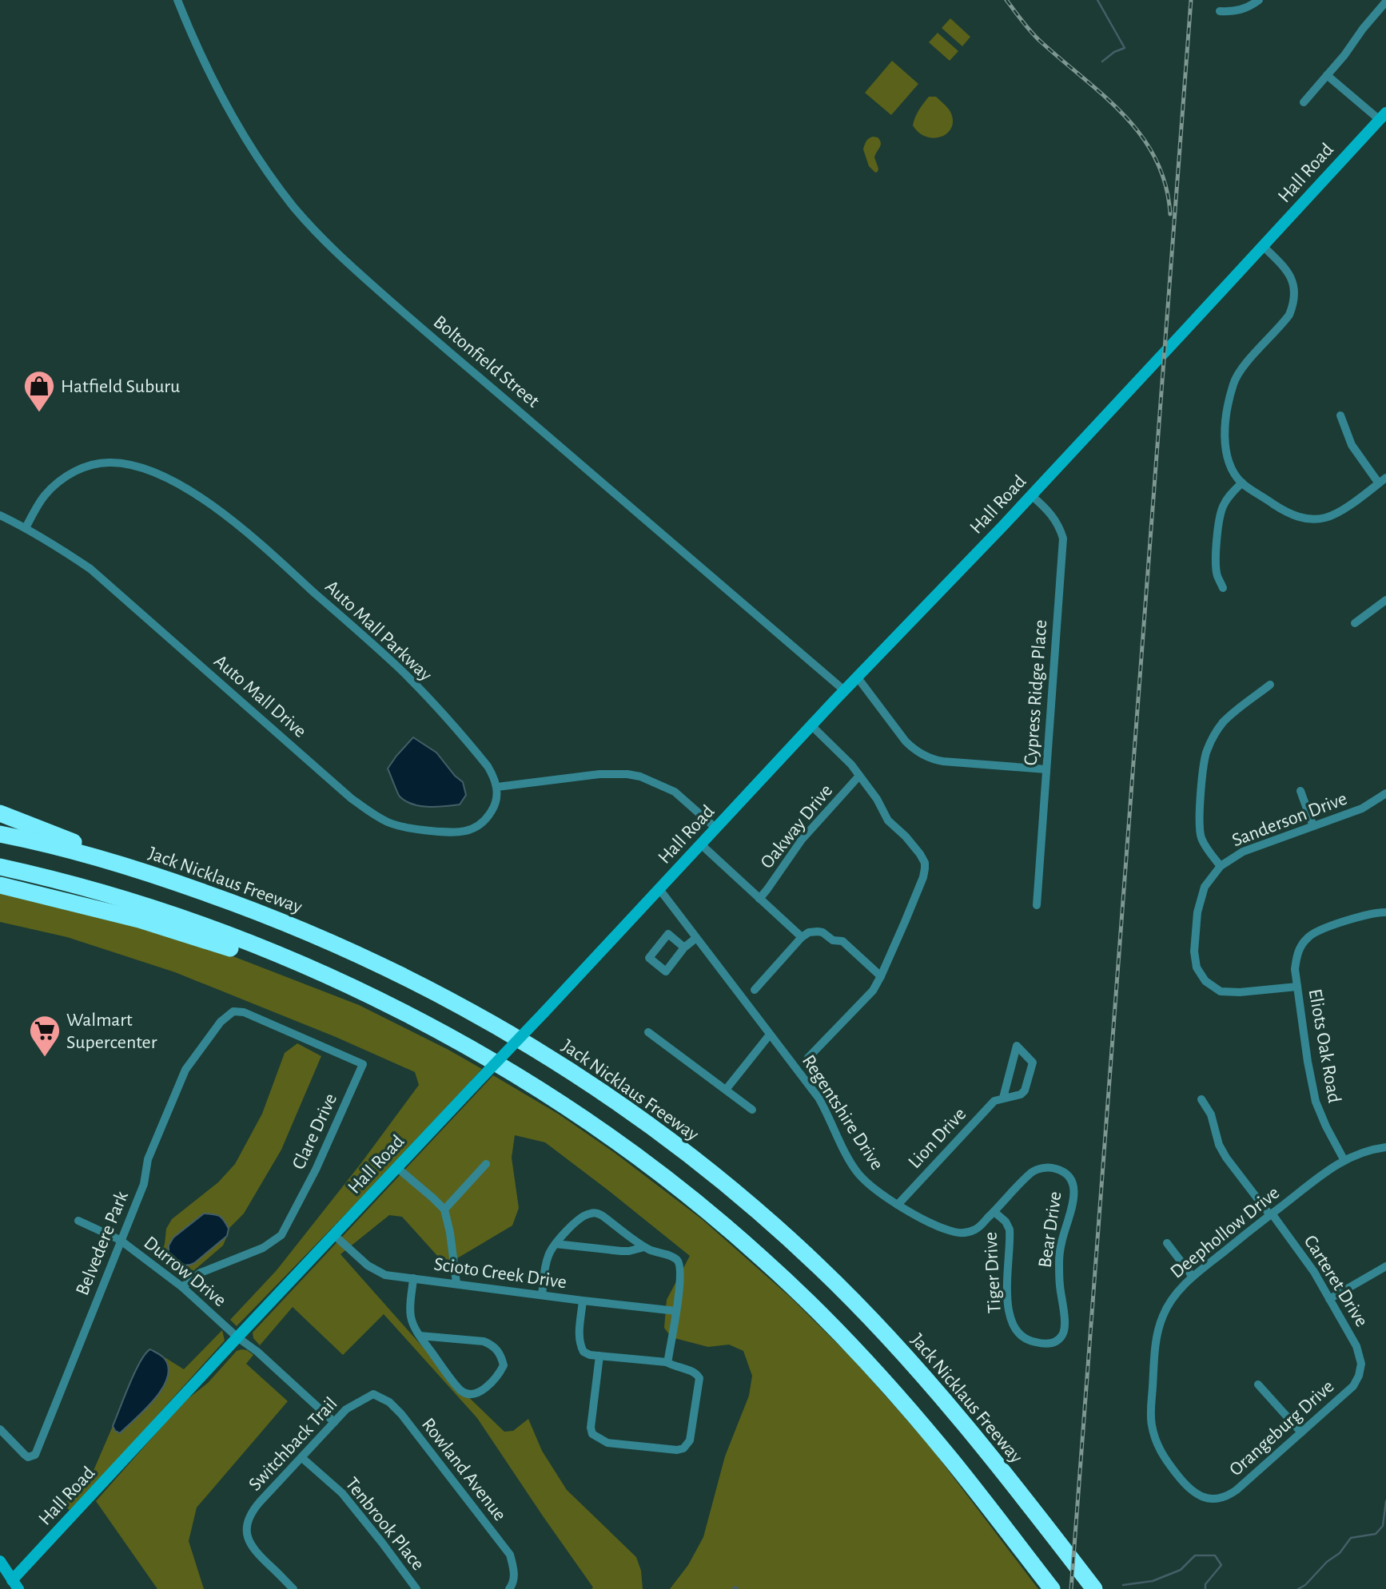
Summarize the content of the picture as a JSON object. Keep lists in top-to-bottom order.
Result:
{
  "streets": {
    "highway": ["Jack Nicklaus Freeway"],
    "main road": ["Hall Road"],
    "street": [
      "Boltonfield Street",
      "Auto Mall Parkway",
      "Cypress Ridge Place",
      "Auto Mall Drive",
      "Sanderson Drive",
      "Oakway Drive",
      "Eliots Oak Road",
      "Regentshire Drive",
      "Clare Drive",
      "Lion Drive",
      "Bear Drive",
      "Deephollow Drive",
      "Belvedere Park",
      "Durrow Drive",
      "Scioto Creek Drive",
      "Tiger Drive",
      "Carteret Drive",
      "Orangeburg Drive",
      "Switchback Trail",
      "Rowland Avenue",
      "Tenbrook Place"
    ]
  },
  "crossings": [
    ["Hall Road", "Boltonfield Street"],
    ["Hall Road", "Cypress Ridge Place"],
    ["Hall Road", "Regentshire Drive"],
    ["Hall Road", "Durrow Drive"],
    ["Hall Road", "Scioto Creek Drive"],
    ["Auto Mall Parkway", "Auto Mall Drive"],
    ["Sanderson Drive", "Eliots Oak Road"],
    ["Eliots Oak Road", "Deephollow Drive"],
    ["Regentshire Drive", "Lion Drive"],
    ["Regentshire Drive", "Bear Drive"],
    ["Regentshire Drive", "Tiger Drive"],
    ["Clare Drive", "Belvedere Park"],
    ["Clare Drive", "Durrow Drive"],
    ["Bear Drive", "Tiger Drive"],
    ["Deephollow Drive", "Carteret Drive"],
    ["Deephollow Drive", "Orangeburg Drive"],
    ["Belvedere Park", "Durrow Drive"],
    ["Durrow Drive", "Switchback Trail"],
    ["Carteret Drive", "Orangeburg Drive"],
    ["Switchback Trail", "Rowland Avenue"],
    ["Switchback Trail", "Tenbrook Place"]
  ],
  "places": {
    "shop": ["Hatfield Suburu"],
    "supermarket": ["Walmart Supercenter"]
  }
}
